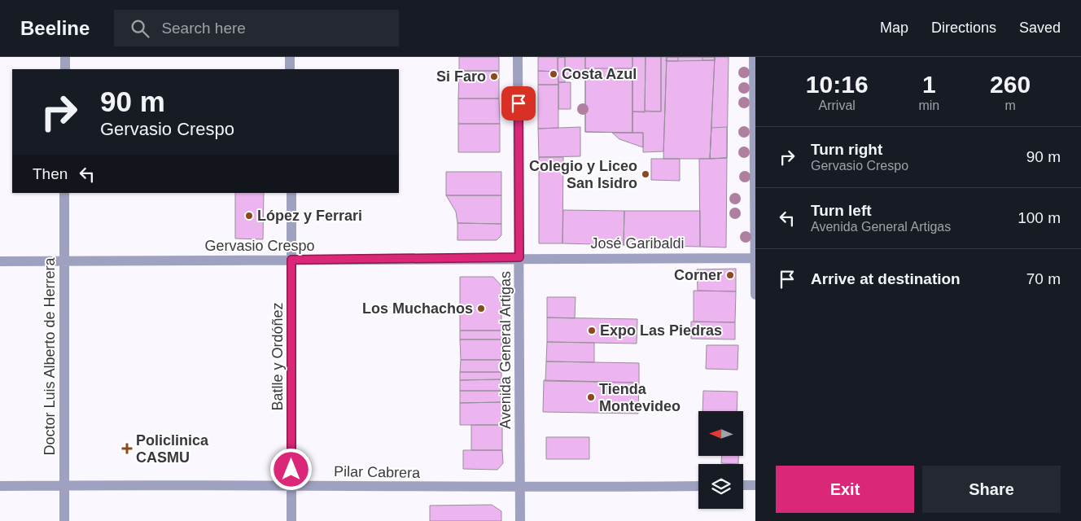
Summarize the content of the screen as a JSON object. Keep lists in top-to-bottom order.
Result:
{
  "streets": {
    "street": [
      "José Garibaldi",
      "Gervasio Crespo",
      "Avenida General Artigas",
      "Doctor Luis Alberto de Herrera",
      "Batlle y Ordóñez",
      "Pilar Cabrera"
    ]
  },
  "crossings": [
    ["José Garibaldi", "Gervasio Crespo"],
    ["José Garibaldi", "Avenida General Artigas"],
    ["Gervasio Crespo", "Avenida General Artigas"],
    ["Gervasio Crespo", "Doctor Luis Alberto de Herrera"],
    ["Gervasio Crespo", "Batlle y Ordóñez"],
    ["Avenida General Artigas", "Pilar Cabrera"],
    ["Doctor Luis Alberto de Herrera", "Pilar Cabrera"],
    ["Batlle y Ordóñez", "Pilar Cabrera"]
  ],
  "places": {
    "other": [
      "Costa Azul",
      "Si Faro",
      "Colegio y Liceo San Isidro",
      "López y Ferrari",
      "Corner",
      "Los Muchachos",
      "Expo Las Piedras",
      "Tienda Montevideo"
    ],
    "health": ["Policlinica CASMU"]
  },
  "north": "left",
  "page": {
    "header": "Beeline",
    "search": "Search here",
    "nav": ["Map", "Directions", "Saved"],
    "eta": [
      "10:16",
      "Arrival",
      "1",
      "min",
      "260",
      "m"
    ],
    "turn": ["90 m", "Gervasio Crespo"],
    "list": [
      {
        "name": "Turn right",
        "note": "Gervasio Crespo",
        "value": "90 m"
      },
      {
        "name": "Turn left",
        "note": "Avenida General Artigas",
        "value": "100 m"
      },
      {
        "name": "Arrive at destination",
        "value": "70 m"
      }
    ],
    "then": "Then",
    "buttons": ["Exit", "Share"]
  }
}
